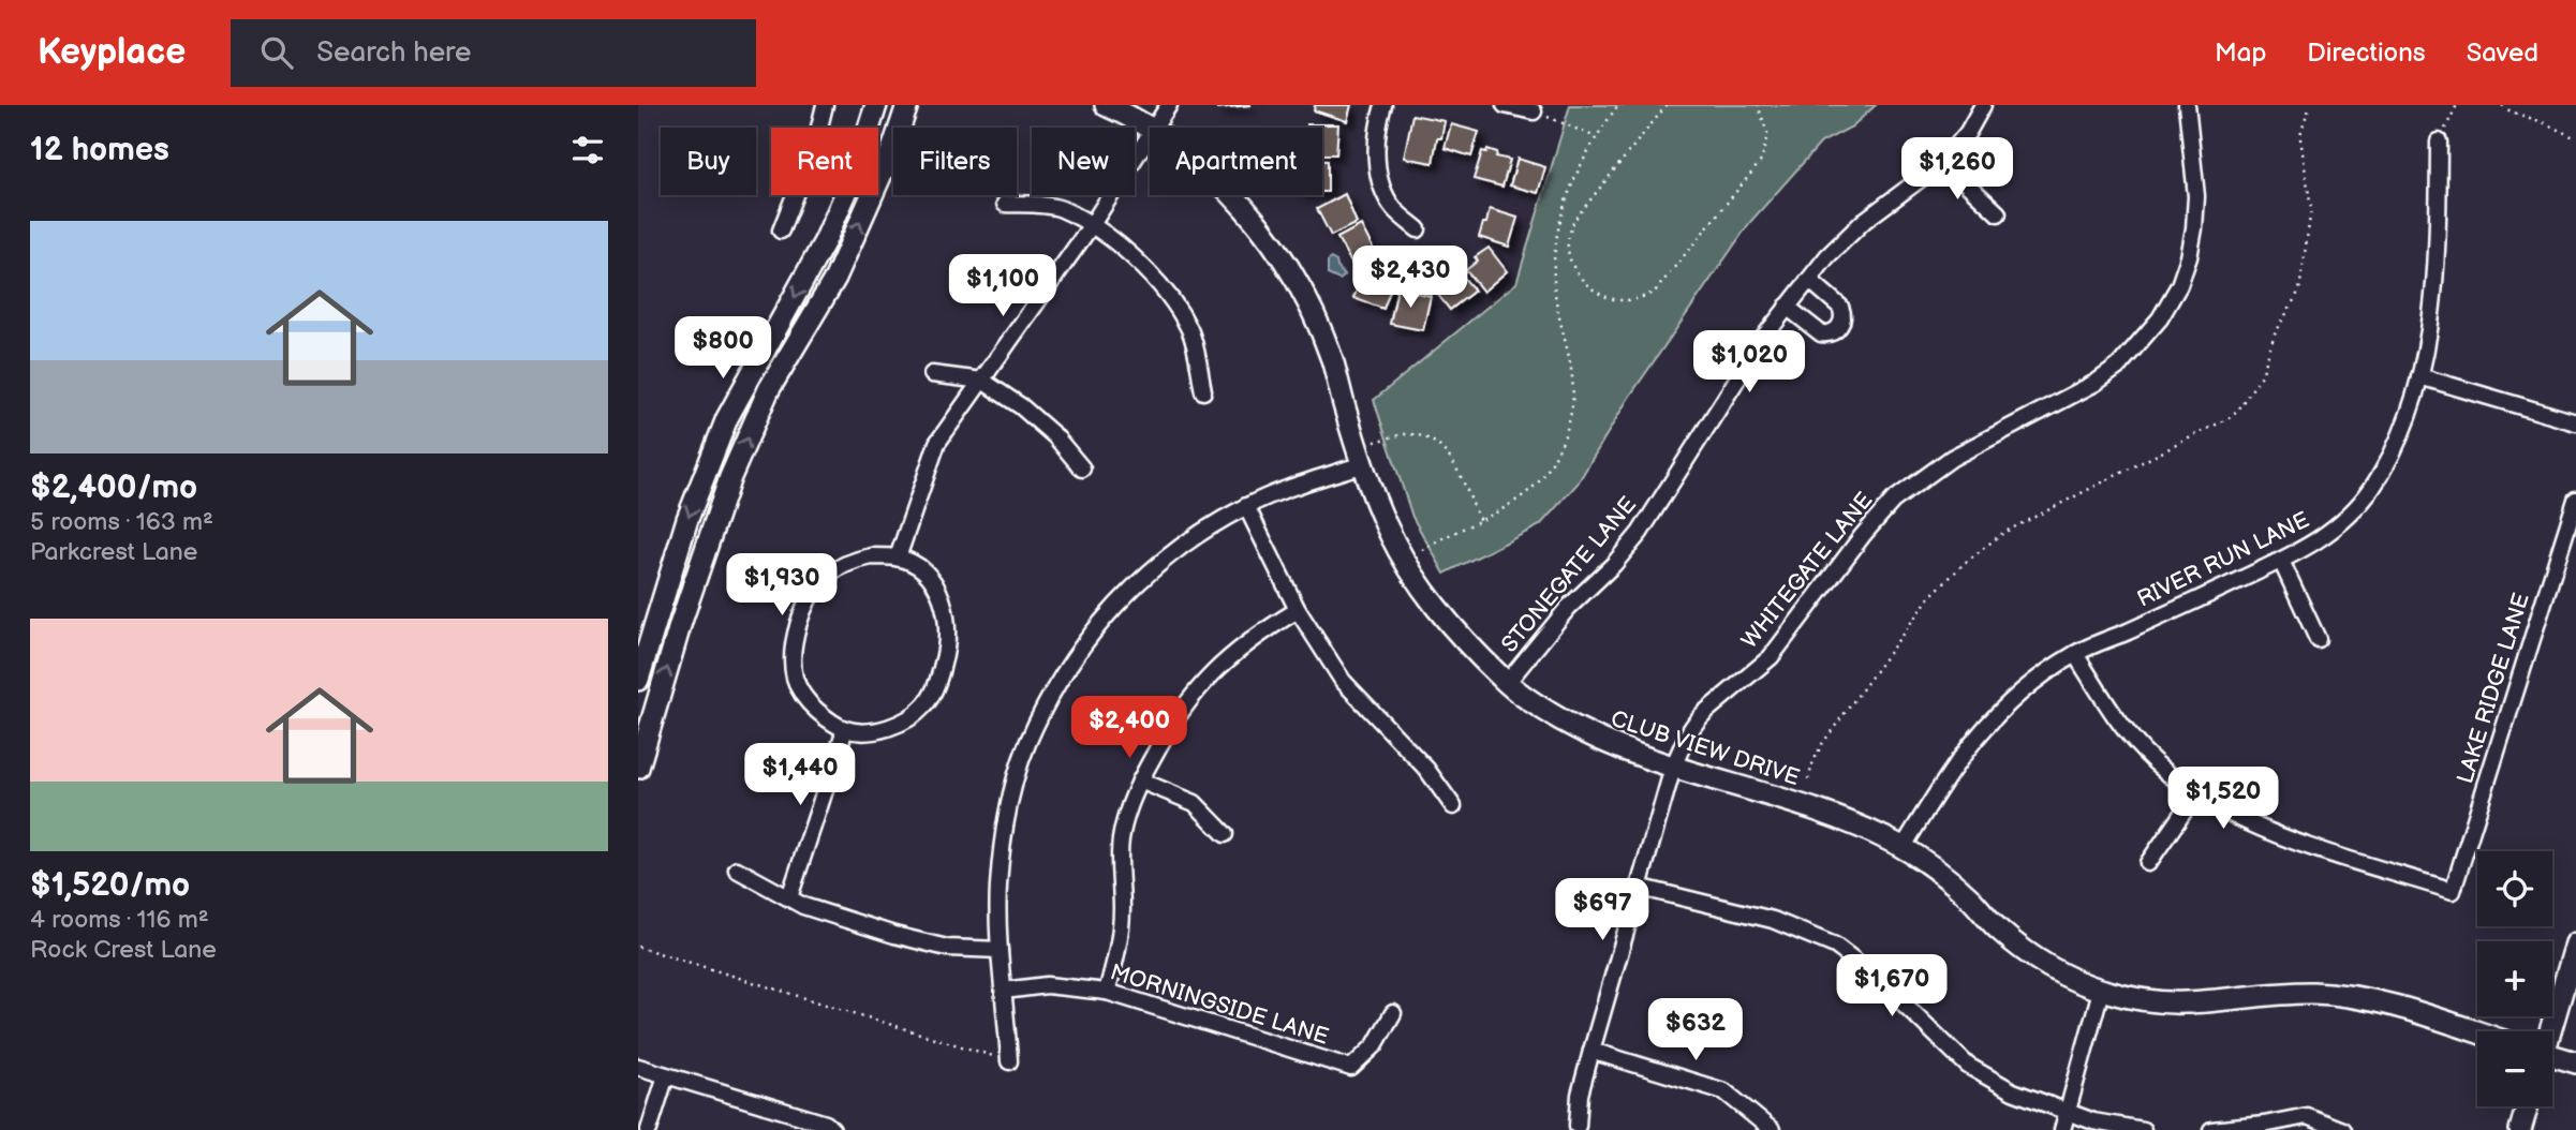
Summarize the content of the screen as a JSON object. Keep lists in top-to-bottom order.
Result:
{
  "streets": {
    "street": [
      "RIVER RUN LANE",
      "WHITEGATE LANE",
      "STONEGATE LANE",
      "LAKE RIDGE LANE",
      "CLUB VIEW DRIVE",
      "MORNINGSIDE LANE"
    ]
  },
  "crossings": [
    ["RIVER RUN LANE", "CLUB VIEW DRIVE"],
    ["WHITEGATE LANE", "CLUB VIEW DRIVE"],
    ["STONEGATE LANE", "CLUB VIEW DRIVE"]
  ],
  "page": {
    "header": "Keyplace",
    "search": "Search here",
    "nav": ["Map", "Directions", "Saved"],
    "heading": "12 homes",
    "chip": [
      "Buy",
      "Rent",
      "Filters",
      "New",
      "Apartment"
    ],
    "price": [
      "$1,260",
      "$2,430",
      "$1,100",
      "$800",
      "$1,020",
      "$1,930",
      "$2,400",
      "$1,440",
      "$1,520",
      "$697",
      "$1,670",
      "$632"
    ],
    "list": [
      {
        "name": "$2,400/mo",
        "note": "5 rooms · 163 m² · Parkcrest Lane"
      },
      {
        "name": "$1,520/mo",
        "note": "4 rooms · 116 m² · Rock Crest Lane"
      }
    ],
    "map_buttons": ["+", "−"]
  }
}
